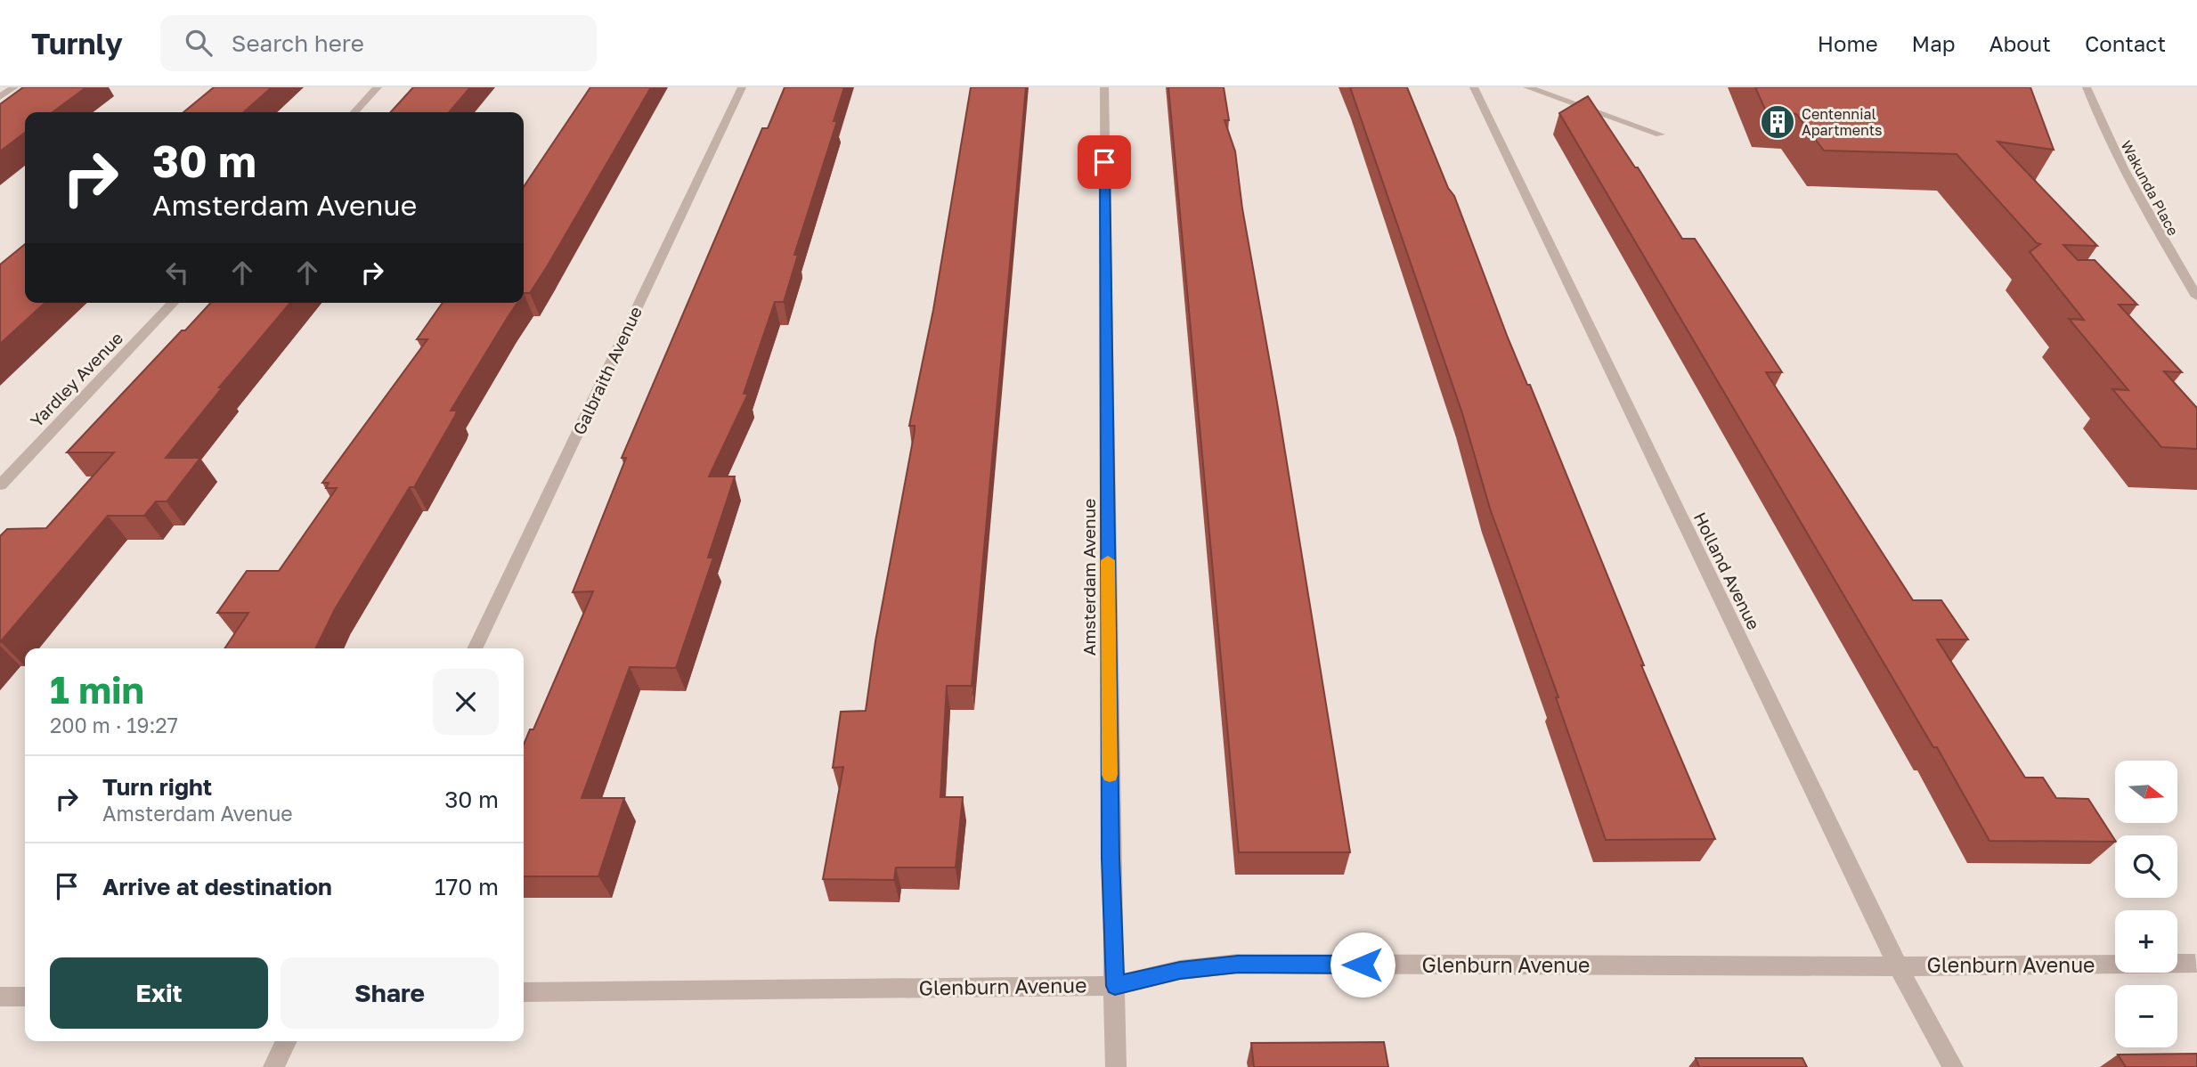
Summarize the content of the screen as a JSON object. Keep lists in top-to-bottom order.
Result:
{
  "streets": {
    "street": [
      "Wakunda Place",
      "Galbraith Avenue",
      "Yardley Avenue",
      "Holland Avenue",
      "Amsterdam Avenue",
      "Glenburn Avenue"
    ]
  },
  "crossings": [
    ["Holland Avenue", "Glenburn Avenue"],
    ["Amsterdam Avenue", "Glenburn Avenue"]
  ],
  "places": {
    "building": ["Centennial Apartments"]
  },
  "north": "right",
  "page": {
    "header": "Turnly",
    "search": "Search here",
    "nav": [
      "Home",
      "Map",
      "About",
      "Contact"
    ],
    "turn": ["30 m", "Amsterdam Avenue"],
    "heading": ["1 min", "200 m · 19:27"],
    "list": [
      {
        "name": "Turn right",
        "note": "Amsterdam Avenue",
        "value": "30 m"
      },
      {
        "name": "Arrive at destination",
        "value": "170 m"
      }
    ],
    "map_buttons": ["+", "−"],
    "buttons": ["Exit", "Share"]
  }
}
